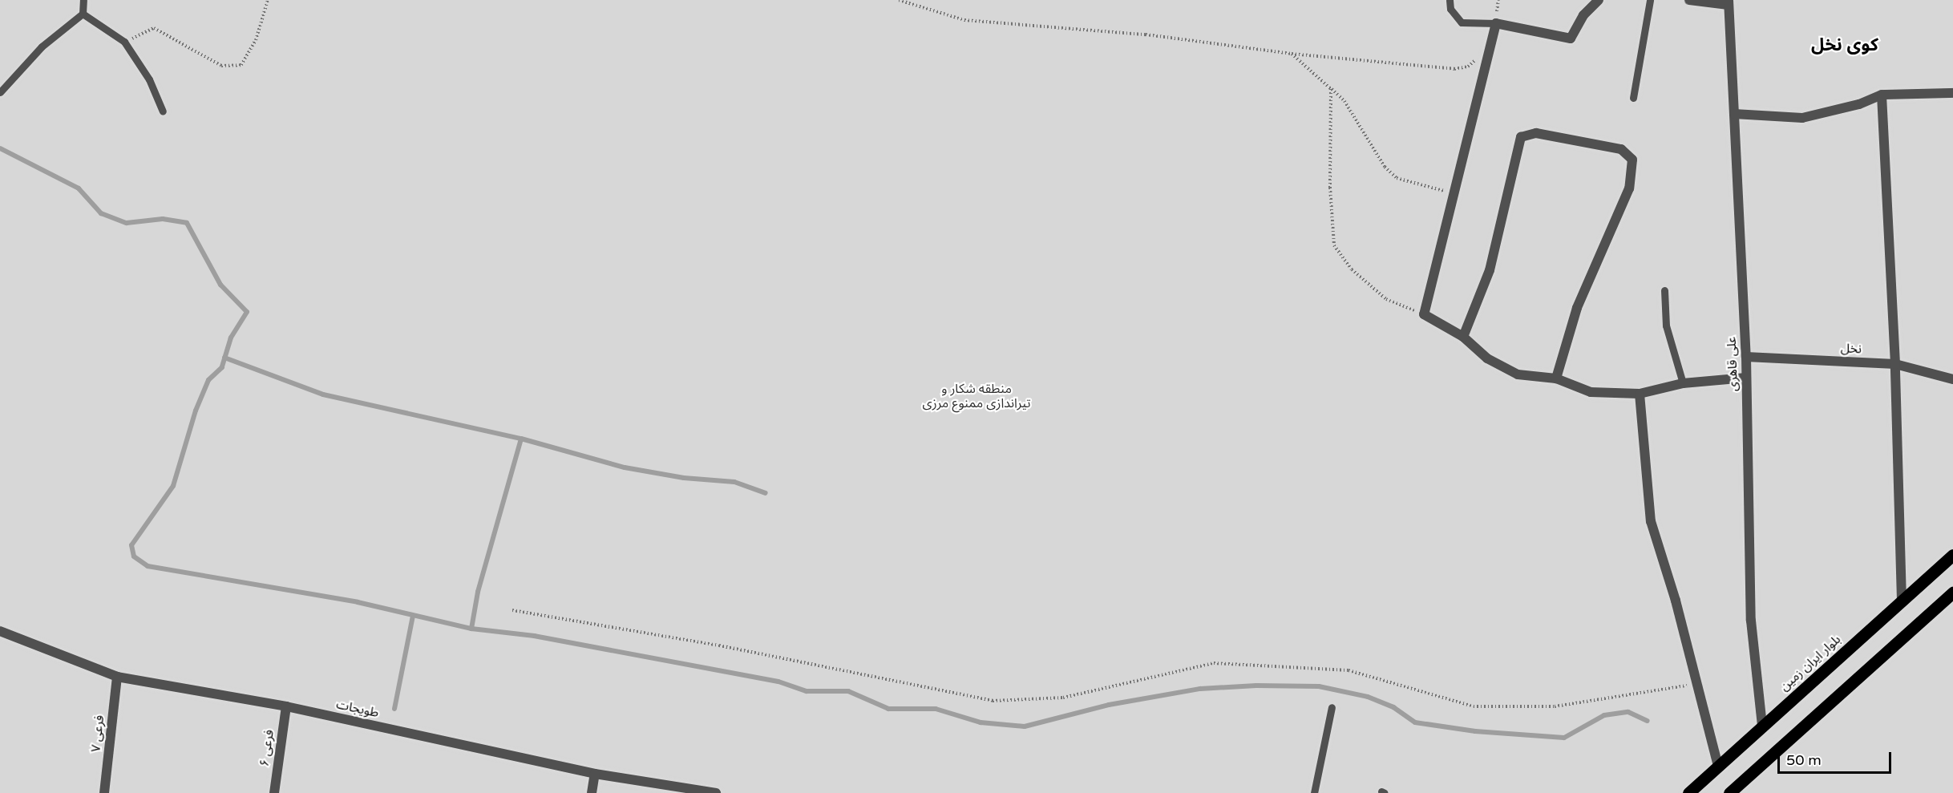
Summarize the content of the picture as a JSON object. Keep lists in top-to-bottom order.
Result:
{
  "streets": {
    "main road": ["بلوار ایران زمین"],
    "street": [
      "نخل",
      "علی قاهری",
      "طویجات",
      "فرعی ۷",
      "فرعی ۶"
    ]
  },
  "crossings": [
    ["نخل", "علی قاهری"],
    ["علی قاهری", "بلوار ایران زمین"],
    ["طویجات", "فرعی ۷"],
    ["طویجات", "فرعی ۶"]
  ],
  "districts": ["کوی نخل"],
  "parks": ["منطقه شکار و تیراندازی ممنوع مرزی"],
  "scale_bar": "50 m"
}
